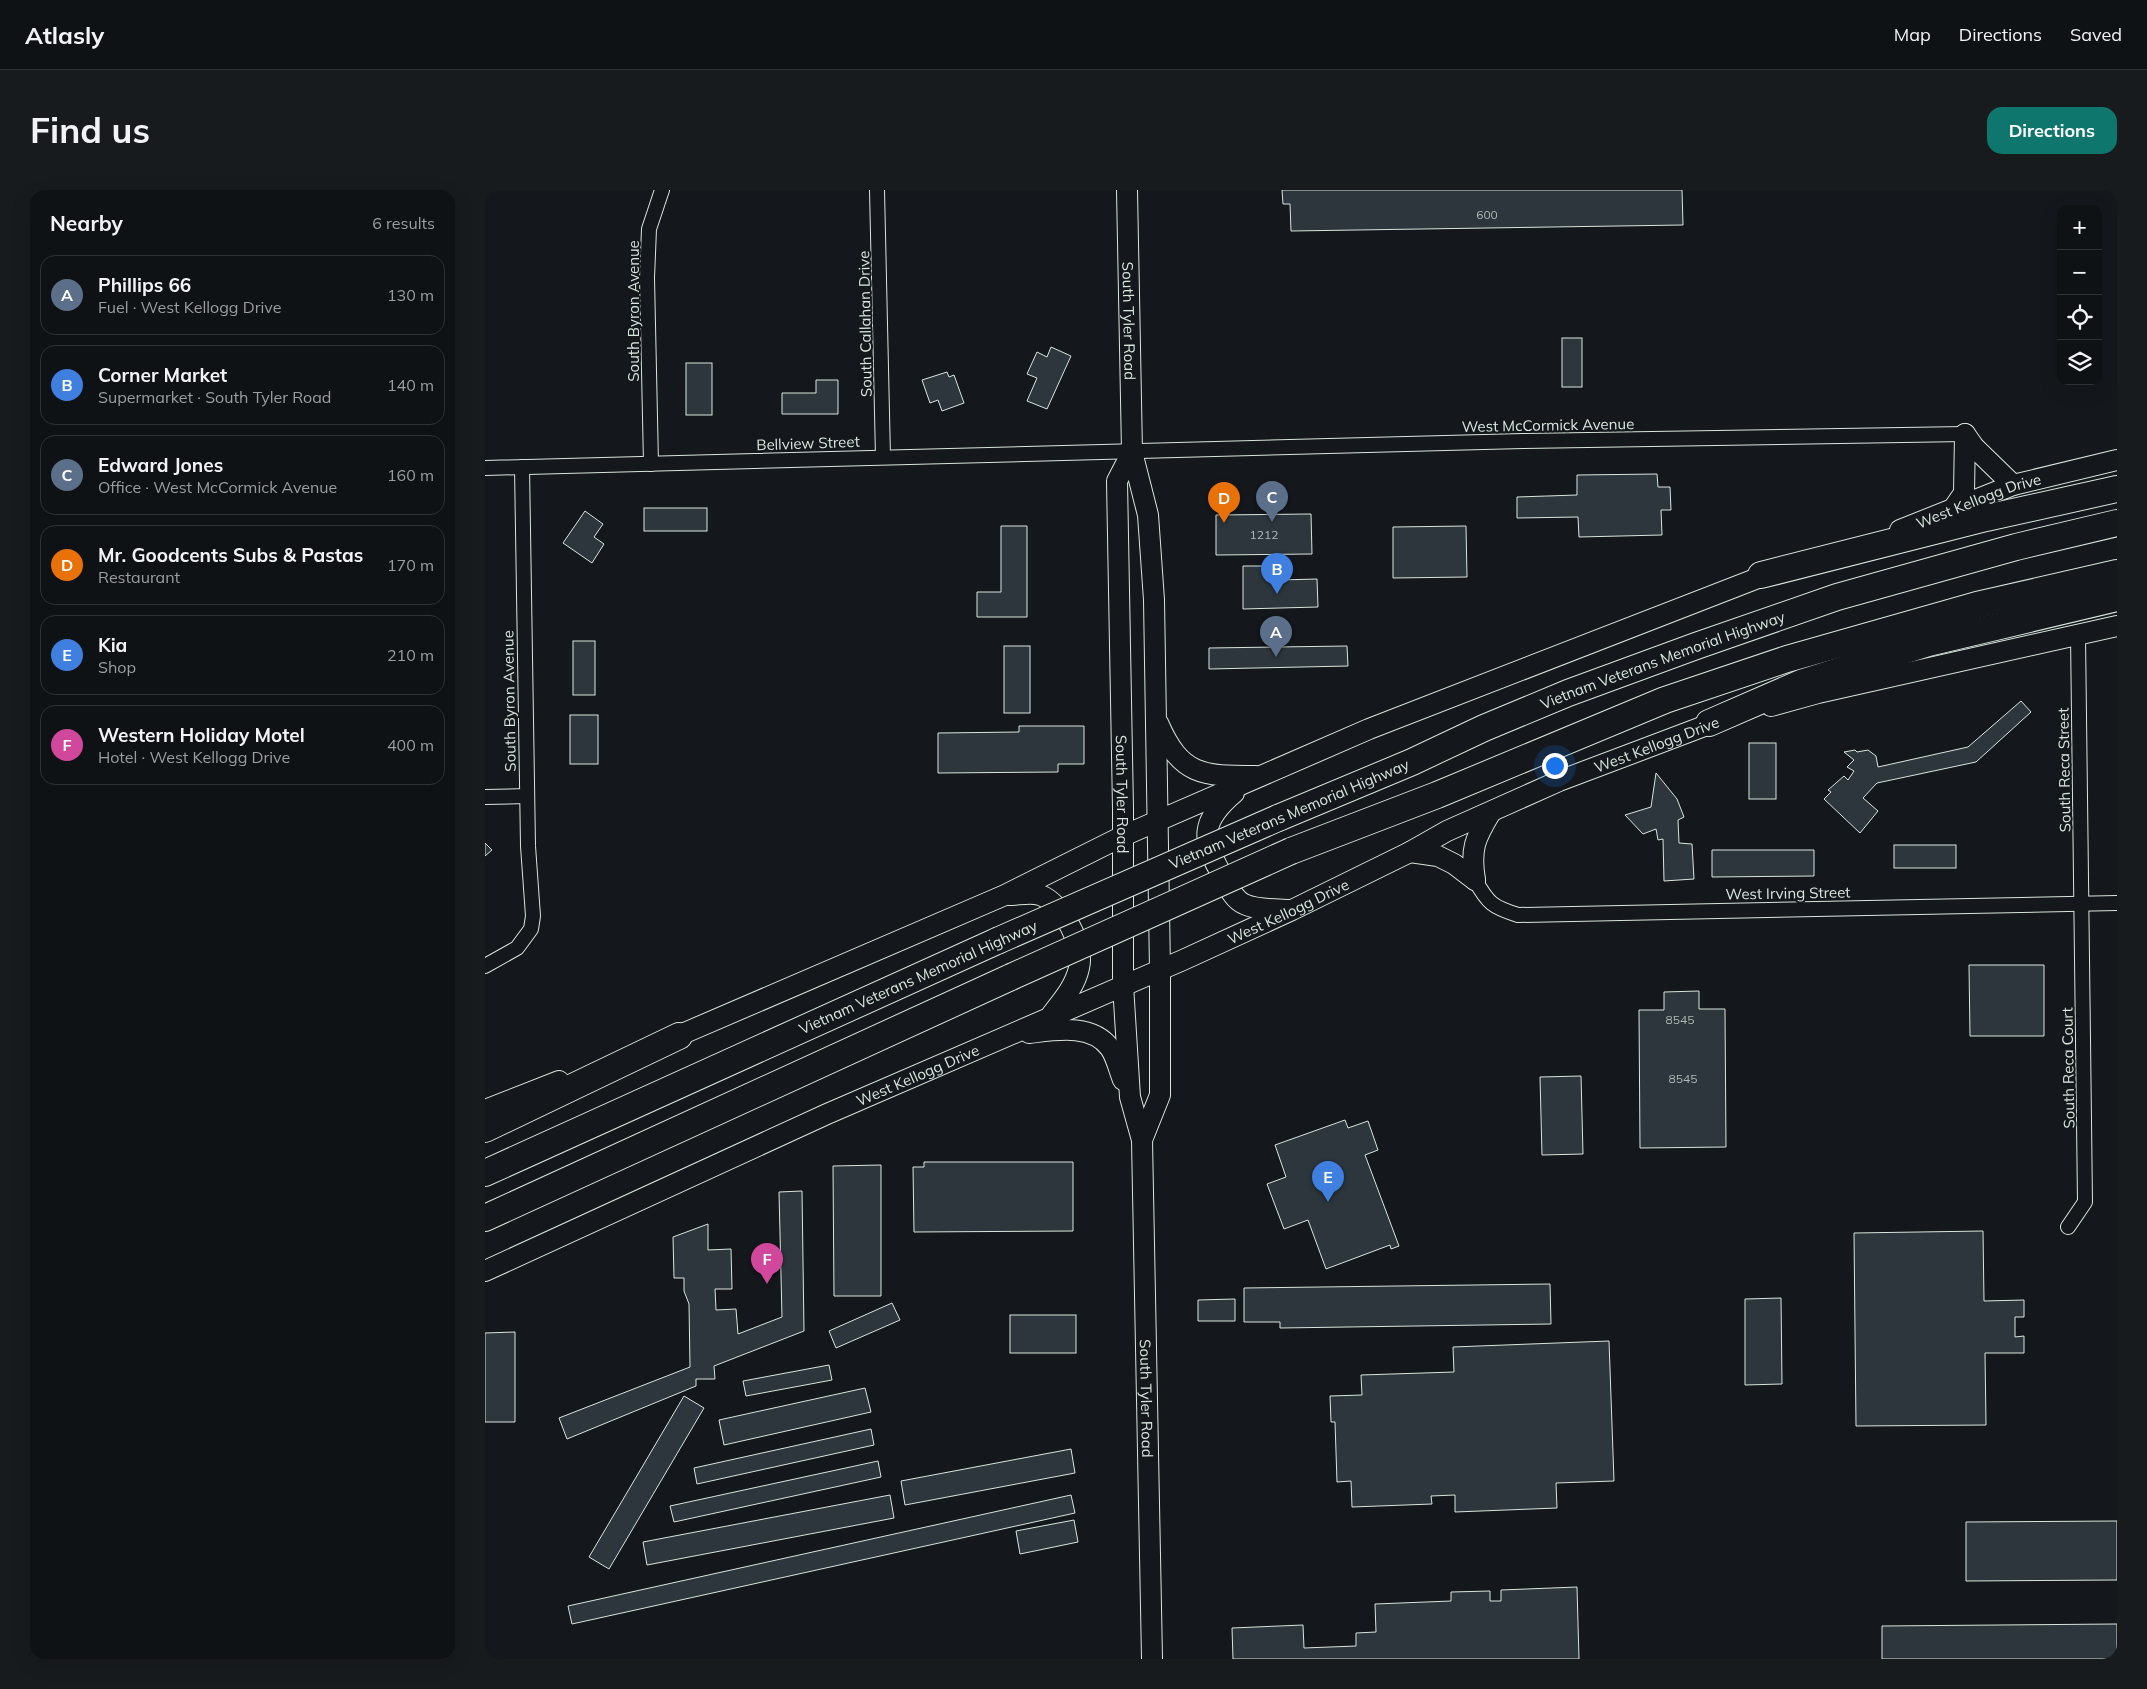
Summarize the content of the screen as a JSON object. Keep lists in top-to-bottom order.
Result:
{
  "streets": {
    "highway": ["Vietnam Veterans Memorial Highway"],
    "main road": ["South Tyler Road", "West Kellogg Drive"],
    "street": [
      "South Byron Avenue",
      "South Callahan Drive",
      "West McCormick Avenue",
      "Bellview Street",
      "South Reca Street",
      "West Irving Street",
      "South Reca Court"
    ]
  },
  "crossings": [
    ["South Byron Avenue", "Bellview Street"],
    ["South Tyler Road", "West McCormick Avenue"],
    ["South Tyler Road", "Bellview Street"],
    ["South Tyler Road", "West Kellogg Drive"],
    ["South Callahan Drive", "Bellview Street"],
    ["West McCormick Avenue", "Bellview Street"],
    ["West Kellogg Drive", "South Reca Street"],
    ["South Reca Street", "West Irving Street"],
    ["South Reca Street", "South Reca Court"],
    ["West Irving Street", "South Reca Court"]
  ],
  "house_numbers": [
    "600",
    "1212",
    "8545",
    "8545"
  ],
  "page": {
    "header": "Atlasly",
    "nav": ["Map", "Directions", "Saved"],
    "buttons": "Directions",
    "title": "Find us",
    "heading": ["Nearby", "6 results"],
    "map_buttons": ["+", "−"],
    "list": [
      {
        "mark": "A",
        "name": "Phillips 66",
        "note": "Fuel · West Kellogg Drive",
        "value": "130 m"
      },
      {
        "mark": "B",
        "name": "Corner Market",
        "note": "Supermarket · South Tyler Road",
        "value": "140 m"
      },
      {
        "mark": "C",
        "name": "Edward Jones",
        "note": "Office · West McCormick Avenue",
        "value": "160 m"
      },
      {
        "mark": "D",
        "name": "Mr. Goodcents Subs & Pastas",
        "note": "Restaurant",
        "value": "170 m"
      },
      {
        "mark": "E",
        "name": "Kia",
        "note": "Shop",
        "value": "210 m"
      },
      {
        "mark": "F",
        "name": "Western Holiday Motel",
        "note": "Hotel · West Kellogg Drive",
        "value": "400 m"
      }
    ],
    "pins": [
      "C",
      "D",
      "B",
      "A",
      "E",
      "F"
    ]
  }
}
